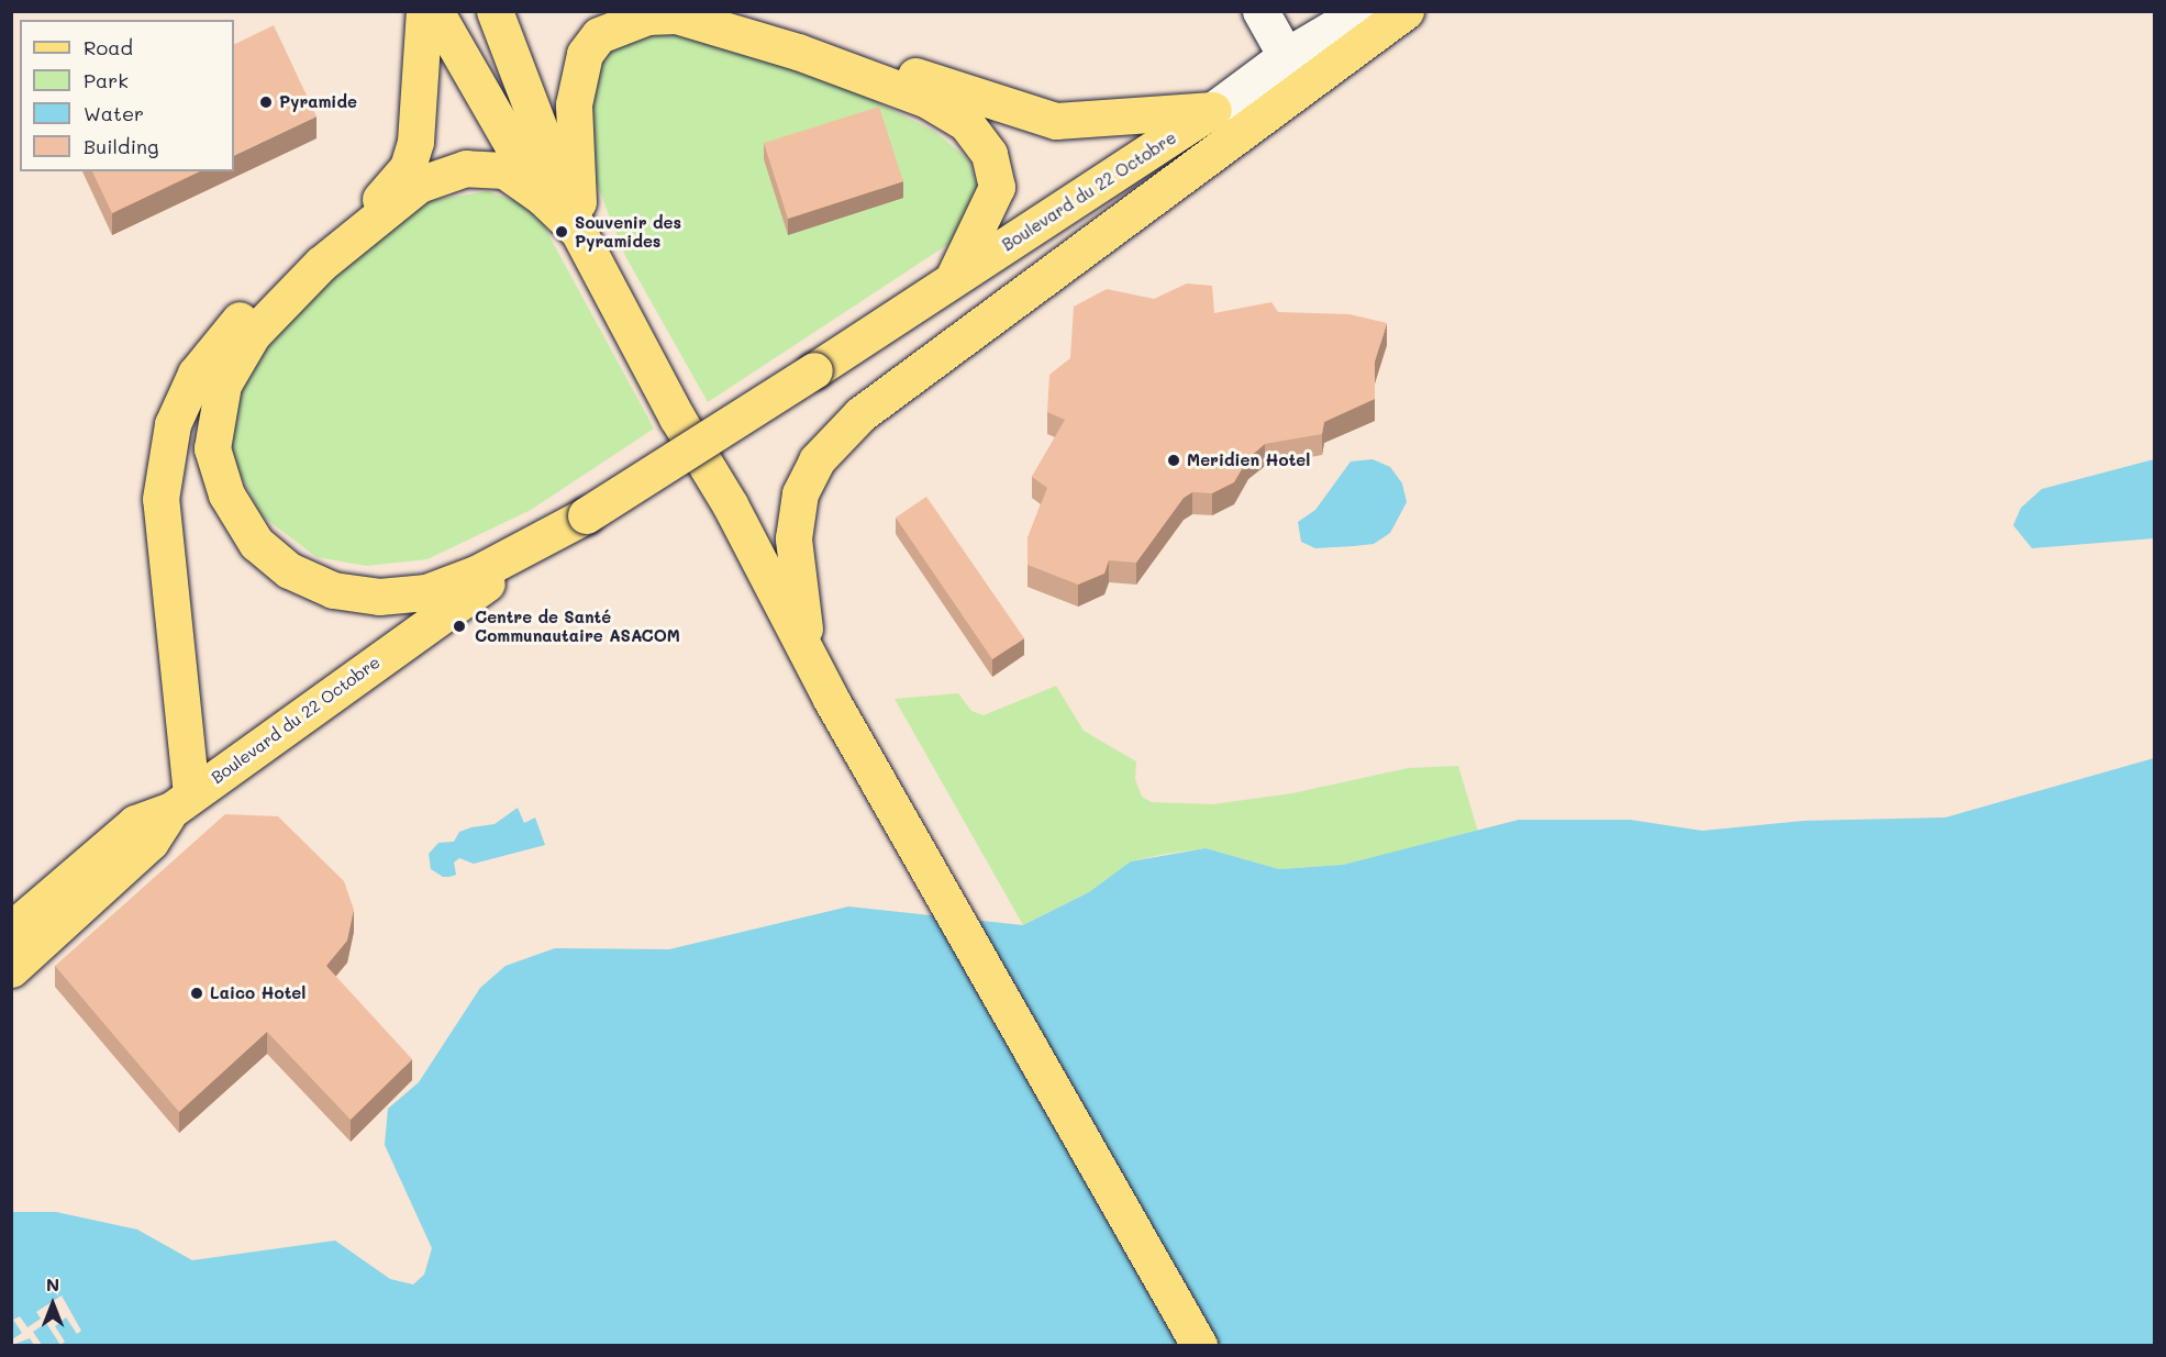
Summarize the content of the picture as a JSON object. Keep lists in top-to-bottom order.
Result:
{
  "streets": {
    "main road": ["Boulevard du 22 Octobre"]
  },
  "places": [
    "Pyramide",
    "Souvenir des Pyramides",
    "Meridien Hotel",
    "Centre de Santé Communautaire ASACOM",
    "Laico Hotel"
  ],
  "legend": [
    "Road",
    "Park",
    "Water",
    "Building"
  ],
  "north": "top"
}
